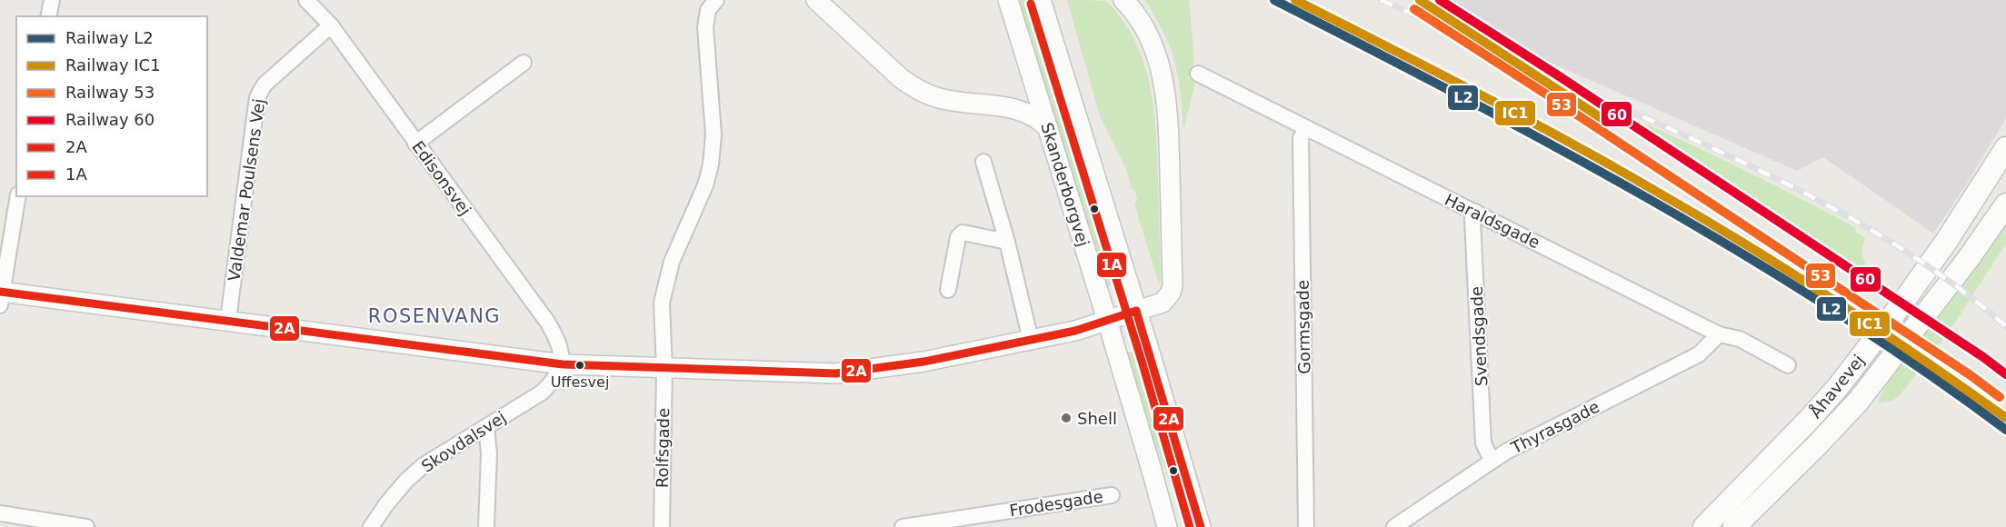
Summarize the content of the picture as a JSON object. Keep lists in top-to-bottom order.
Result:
{
  "streets": {
    "main road": ["Åhavevej"],
    "street": [
      "Edisonsvej",
      "Skanderborgvej",
      "Valdemar Poulsens Vej",
      "Haraldsgade",
      "Gormsgade",
      "Svendsgade",
      "Thyrasgade",
      "Skovdalsvej",
      "Rolfsgade",
      "Frodesgade"
    ]
  },
  "crossings": [
    ["Edisonsvej", "Valdemar Poulsens Vej"],
    ["Edisonsvej", "Skovdalsvej"],
    ["Haraldsgade", "Gormsgade"],
    ["Haraldsgade", "Svendsgade"],
    ["Haraldsgade", "Thyrasgade"],
    ["Svendsgade", "Thyrasgade"]
  ],
  "districts": ["ROSENVANG"],
  "places": ["Uffesvej", "Shell"],
  "lines": [
    "rail line L2",
    "rail line IC1",
    "rail line 60",
    "transit line 1A",
    "rail line 53",
    "transit line 2A"
  ],
  "legend": [
    "Railway L2",
    "Railway IC1",
    "Railway 53",
    "Railway 60",
    "2A",
    "1A"
  ]
}
